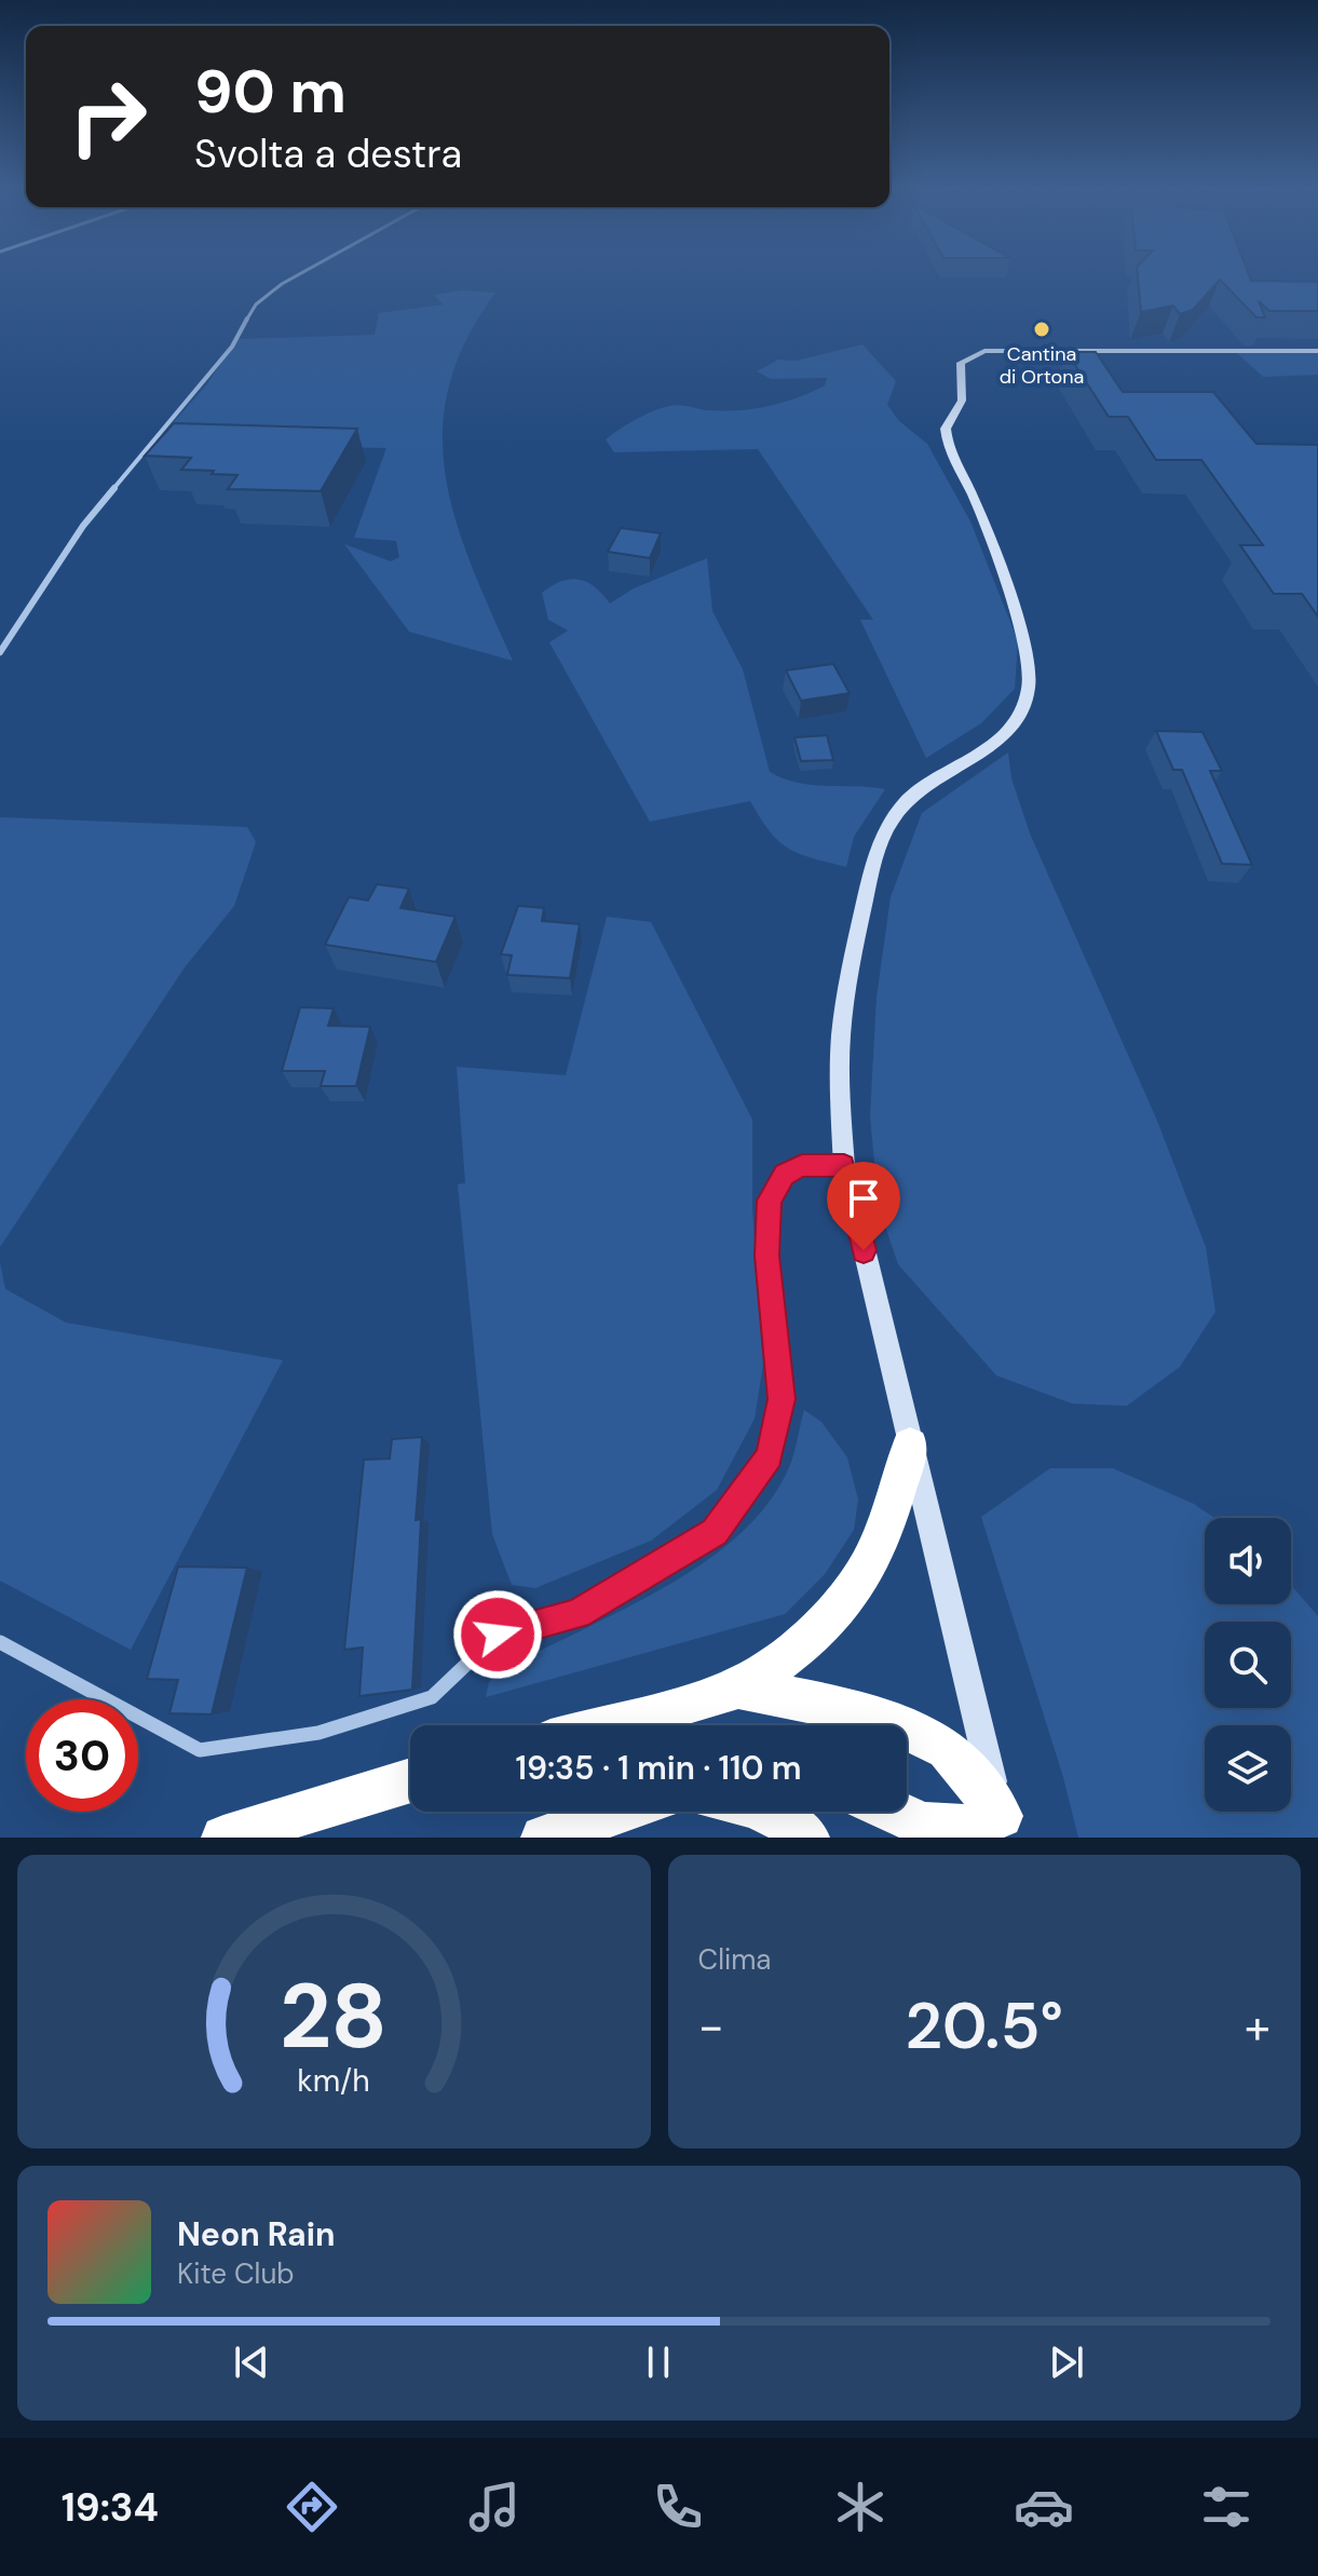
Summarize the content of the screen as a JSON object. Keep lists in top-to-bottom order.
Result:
{
  "places": ["Cantina di Ortona"],
  "page": {
    "turn": ["90 m", "Svolta a destra"],
    "limit": "30",
    "trip": "19:35 · 1 min · 110 m",
    "tile": "Clima",
    "heat": ["−", "20.5°", "+"],
    "song": ["Neon Rain", "Kite Club"],
    "tabs": "19:34",
    "gauge": ["28", "km/h"]
  }
}
